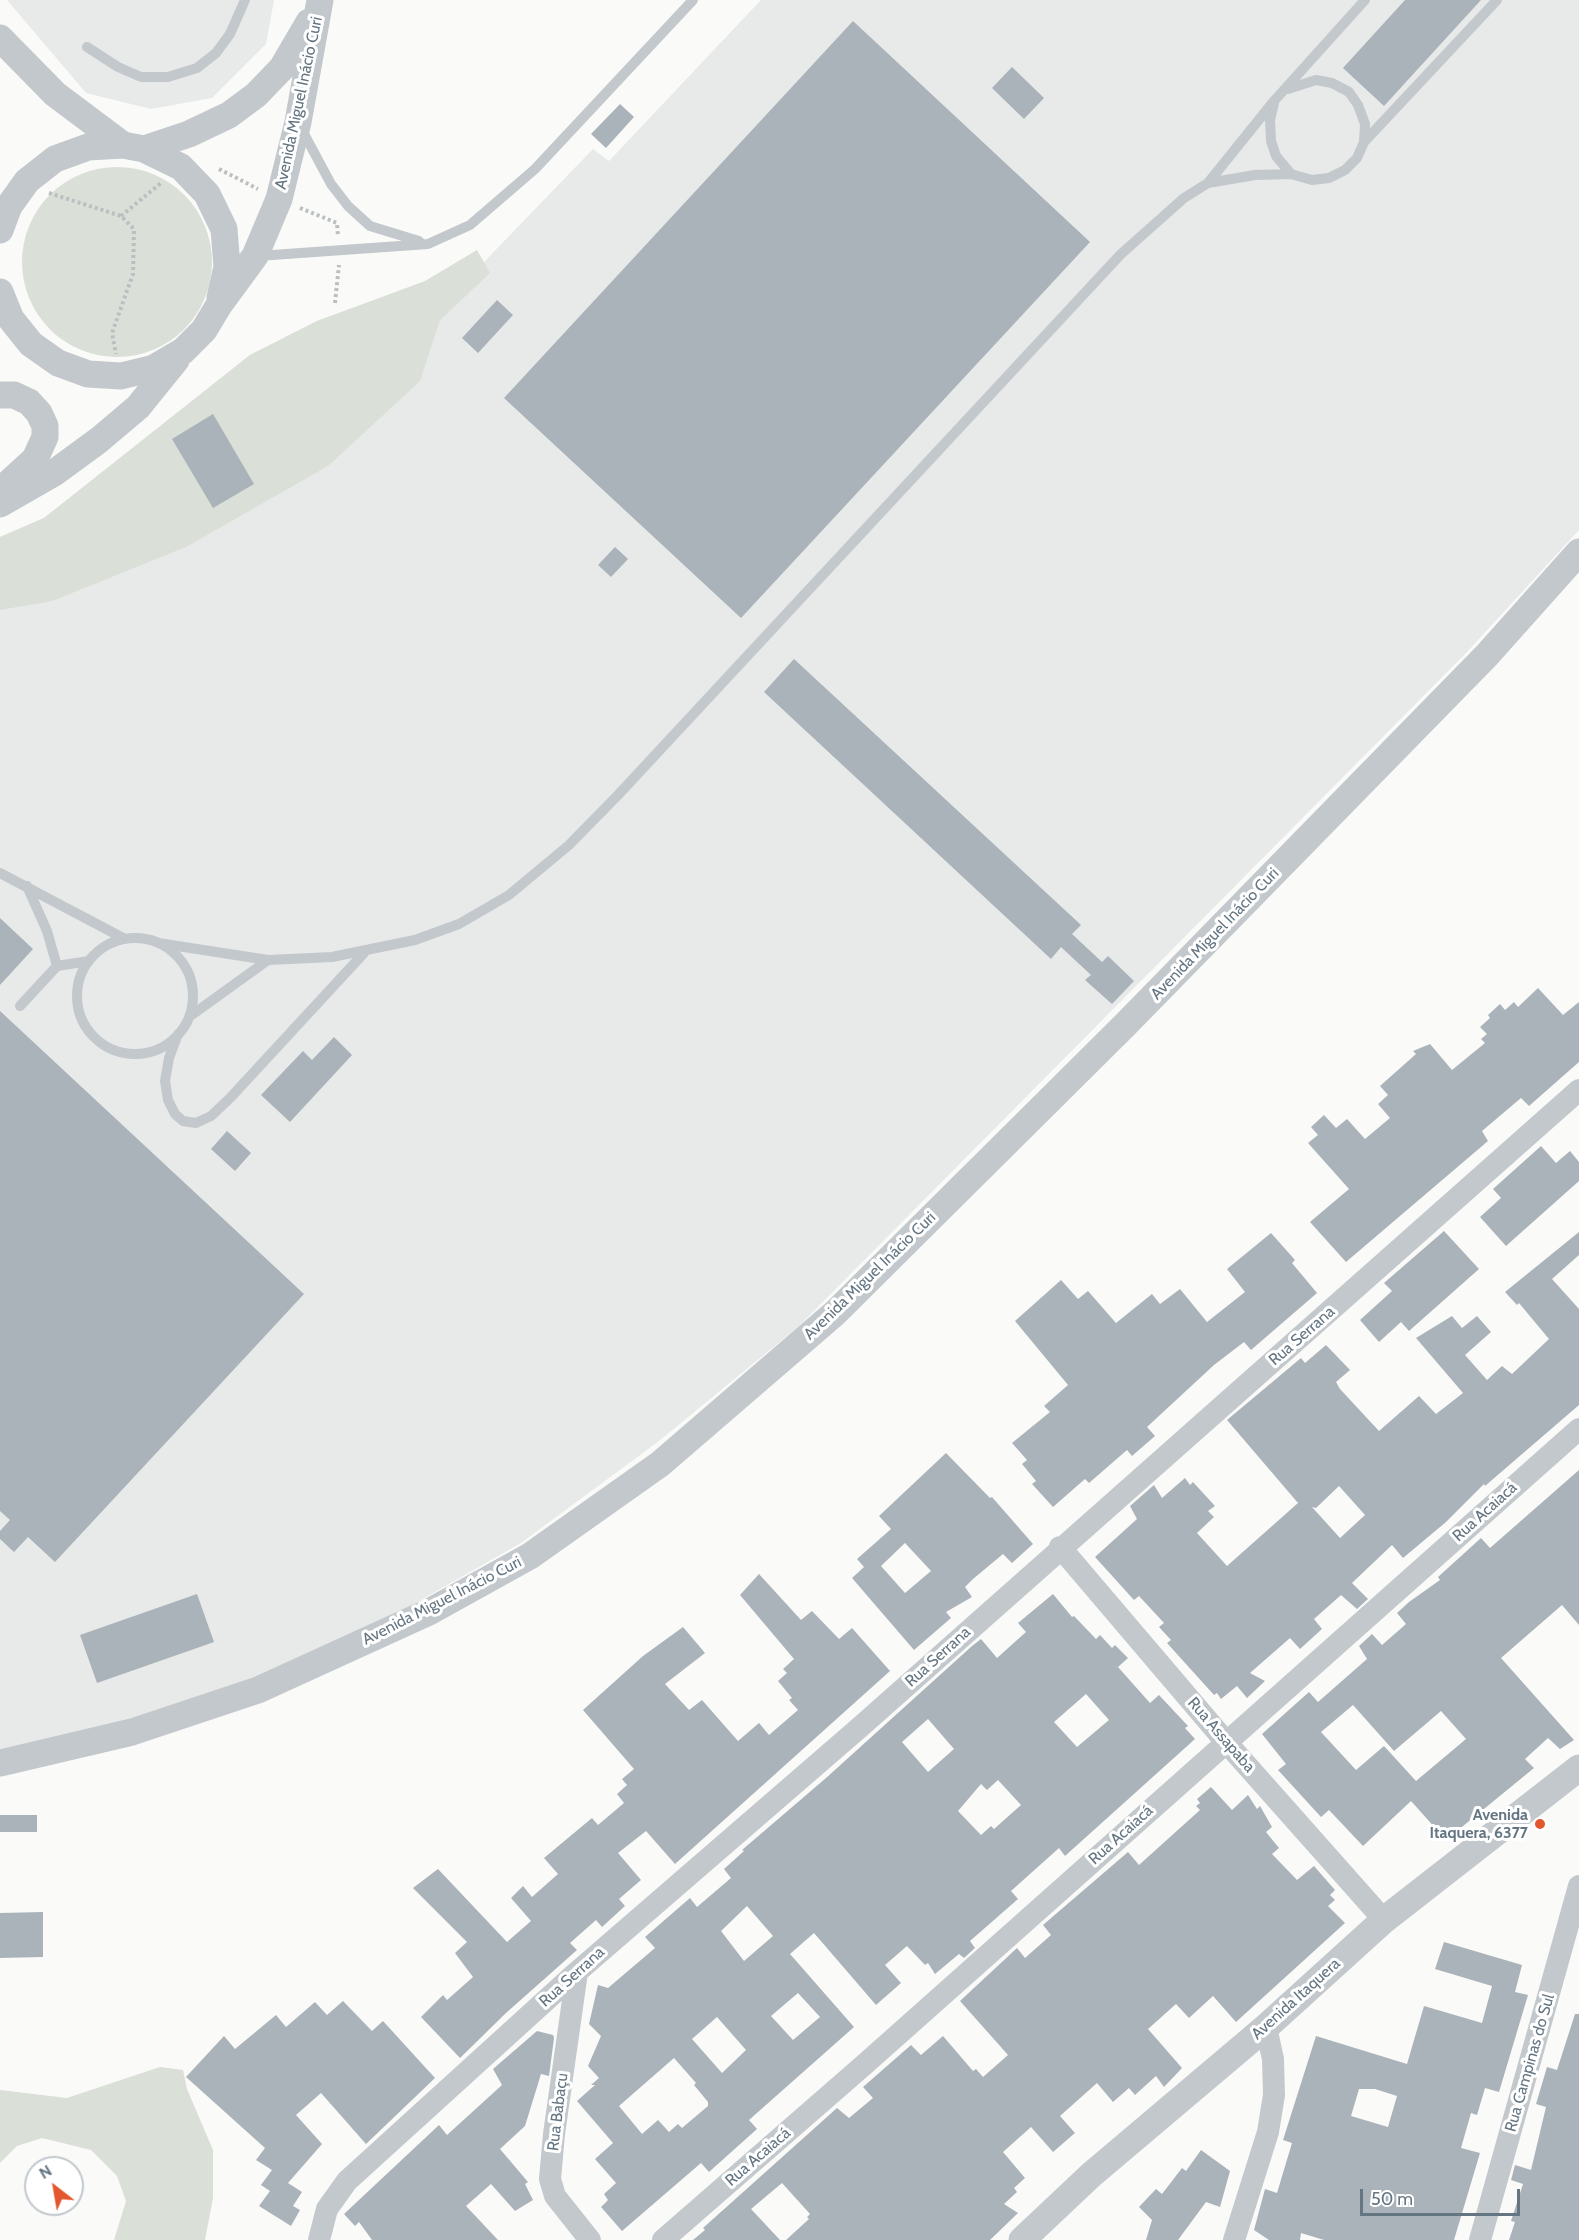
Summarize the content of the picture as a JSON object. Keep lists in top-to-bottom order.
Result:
{
  "streets": {
    "street": [
      "Avenida Miguel Inácio Curi",
      "Rua Serrana",
      "Rua Acaiacá",
      "Rua Assapaba",
      "Avenida Itaquera",
      "Rua Campinas do Sul",
      "Rua Babaçu"
    ]
  },
  "crossings": [
    ["Rua Serrana", "Rua Assapaba"],
    ["Rua Serrana", "Rua Babaçu"],
    ["Rua Acaiacá", "Rua Assapaba"],
    ["Rua Assapaba", "Avenida Itaquera"]
  ],
  "places": ["Avenida Itaquera, 6377"],
  "scale_bar": "50 m",
  "north": "top left"
}
